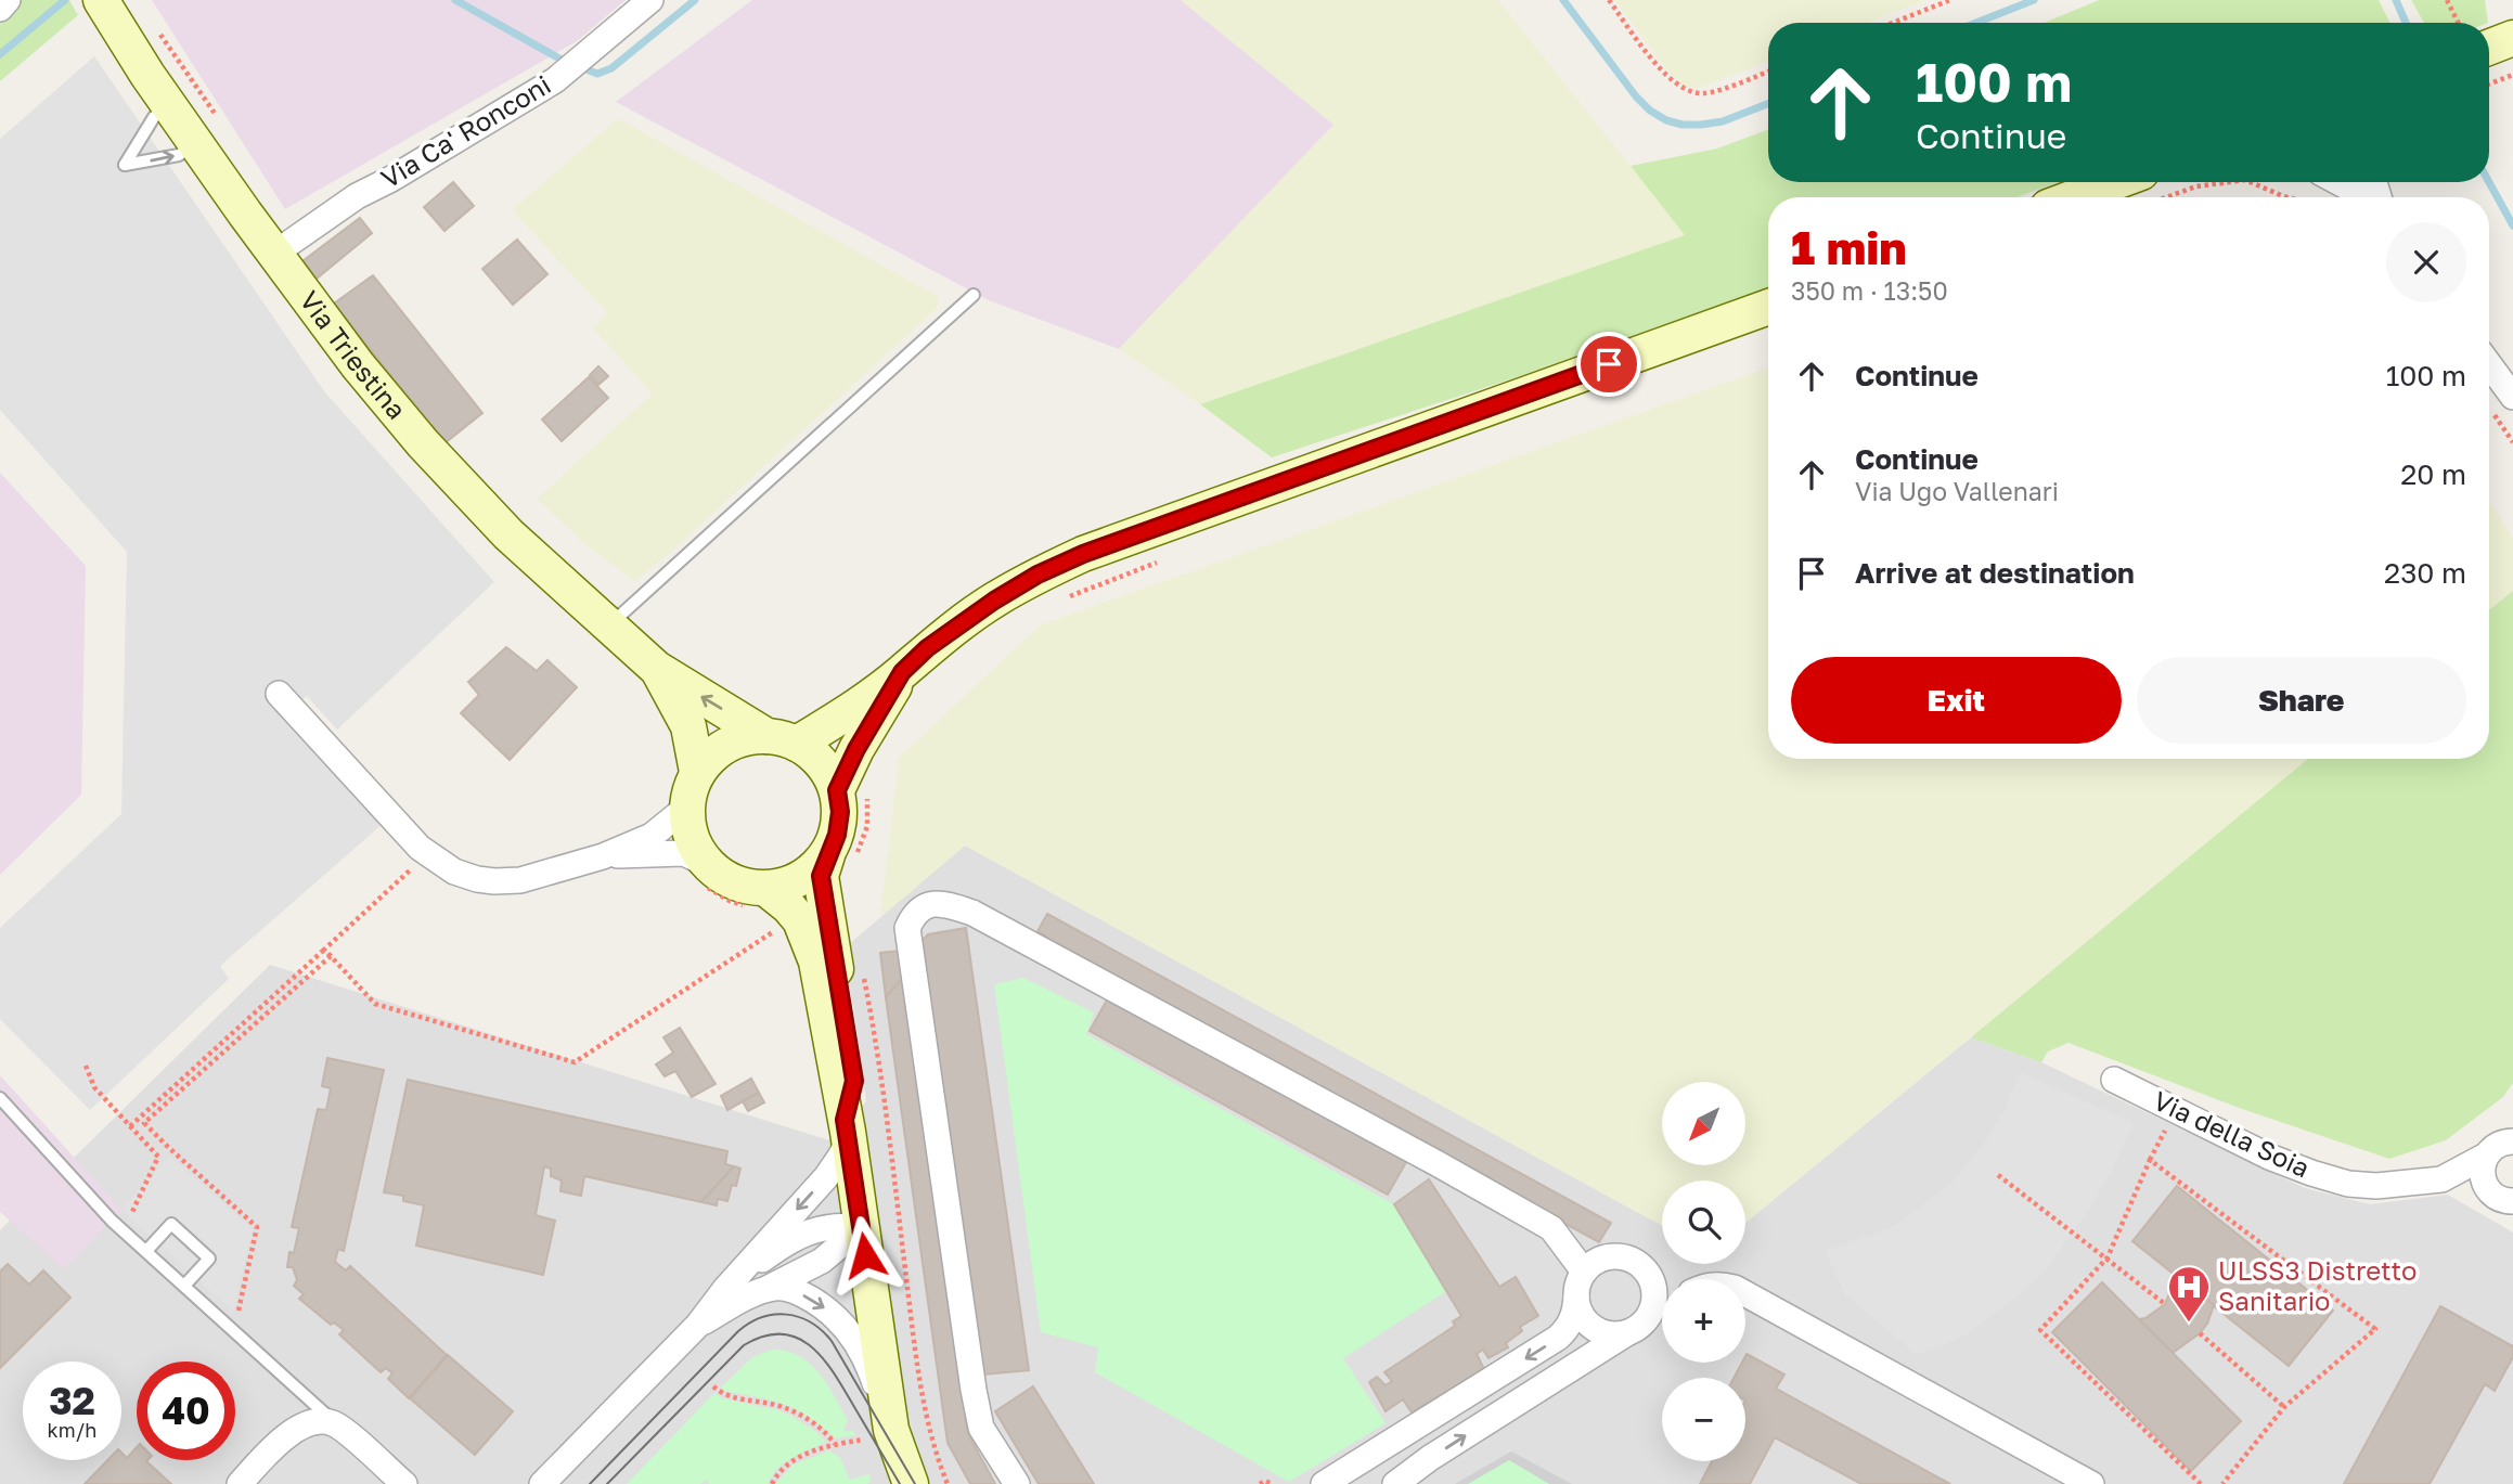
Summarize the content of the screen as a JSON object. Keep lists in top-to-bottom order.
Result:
{
  "streets": {
    "street": ["Via Ca' Ronconi", "Via Triestina", "Via della Soia"]
  },
  "crossings": [
    ["Via Ca' Ronconi", "Via Triestina"]
  ],
  "places": {
    "hospital": ["ULSS3 Distretto Sanitario"]
  },
  "north": "bottom left",
  "page": {
    "turn": ["100 m", "Continue"],
    "heading": ["1 min", "350 m · 13:50"],
    "list": [
      {
        "name": "Continue",
        "value": "100 m"
      },
      {
        "name": "Continue",
        "note": "Via Ugo Vallenari",
        "value": "20 m"
      },
      {
        "name": "Arrive at destination",
        "value": "230 m"
      }
    ],
    "buttons": ["Exit", "Share"],
    "map_buttons": ["+", "−"],
    "speed": "32 km/h",
    "limit": "40"
  }
}
